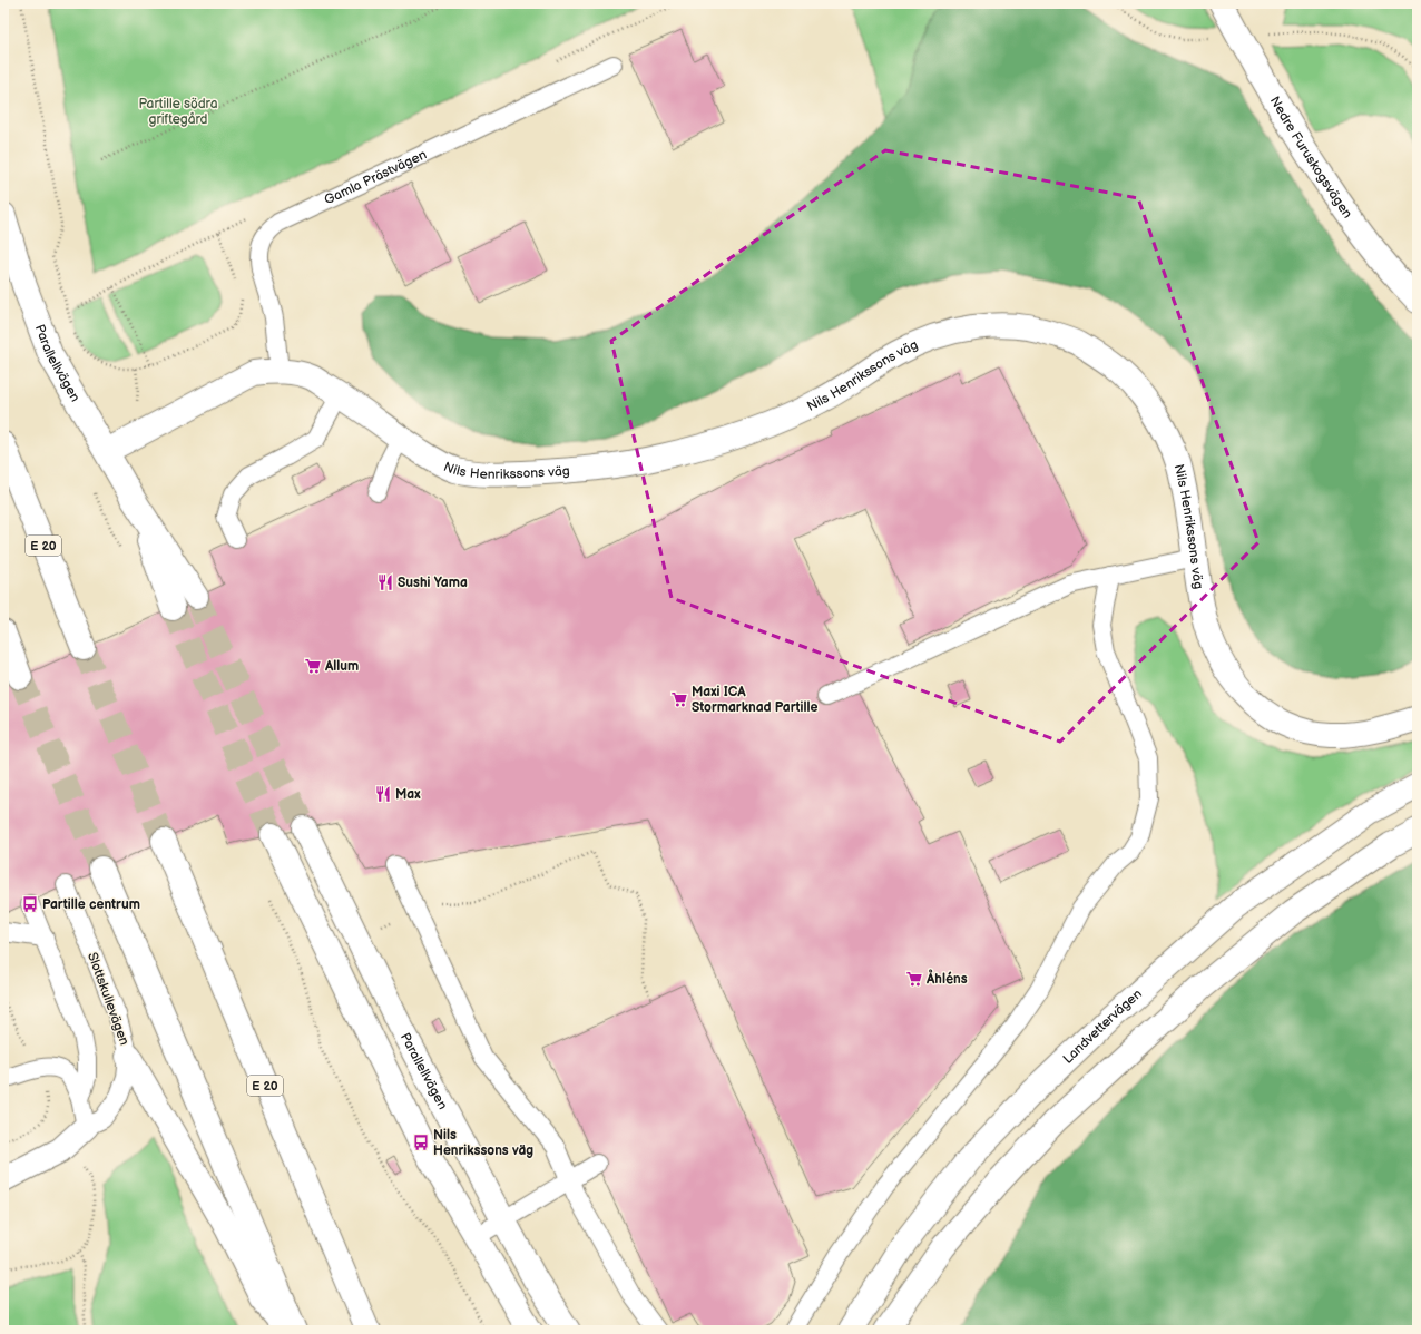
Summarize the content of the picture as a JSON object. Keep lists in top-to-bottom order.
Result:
{
  "streets": {
    "main road": [
      "Nedre Furuskogsvägen",
      "Parallellvägen",
      "Nils Henrikssons väg",
      "E 20",
      "Slottskullevägen",
      "Landvettervägen"
    ],
    "lane": ["Gamla Prästvägen"]
  },
  "crossings": [
    ["Gamla Prästvägen", "Nils Henrikssons väg"],
    ["Parallellvägen", "Nils Henrikssons väg"]
  ],
  "parks": ["Partille södra griftegård"],
  "places": {
    "restaurant": ["Sushi Yama", "Max"],
    "supermarket": ["Allum", "Maxi ICA Stormarknad Partille", "Åhléns"],
    "bus stop": ["Partille centrum", "Nils Henrikssons väg"]
  }
}
